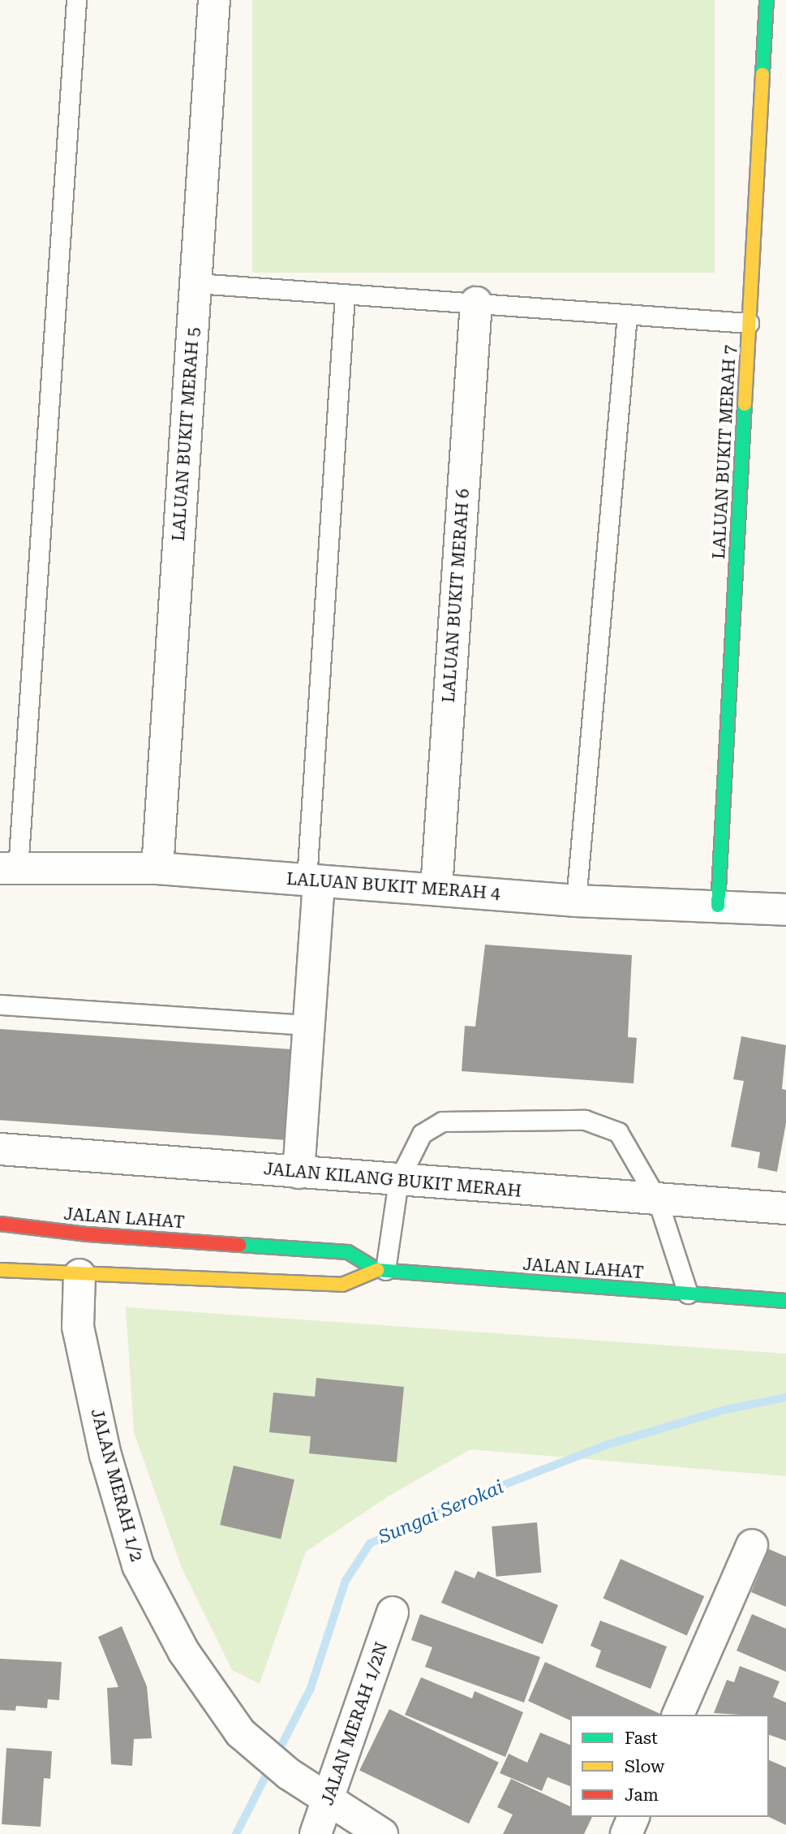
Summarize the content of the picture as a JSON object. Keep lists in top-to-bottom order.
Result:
{
  "streets": {
    "main road": ["LALUAN BUKIT MERAH 7", "JALAN LAHAT"],
    "street": [
      "LALUAN BUKIT MERAH 5",
      "LALUAN BUKIT MERAH 6",
      "LALUAN BUKIT MERAH 4",
      "JALAN KILANG BUKIT MERAH",
      "JALAN MERAH 1/2",
      "JALAN MERAH 1/2N"
    ]
  },
  "crossings": [
    ["LALUAN BUKIT MERAH 5", "LALUAN BUKIT MERAH 4"],
    ["LALUAN BUKIT MERAH 7", "LALUAN BUKIT MERAH 4"],
    ["LALUAN BUKIT MERAH 6", "LALUAN BUKIT MERAH 4"],
    ["JALAN LAHAT", "JALAN MERAH 1/2"],
    ["JALAN MERAH 1/2", "JALAN MERAH 1/2N"]
  ],
  "water": ["Sungai Serokai"],
  "legend": ["Fast", "Slow", "Jam"]
}
